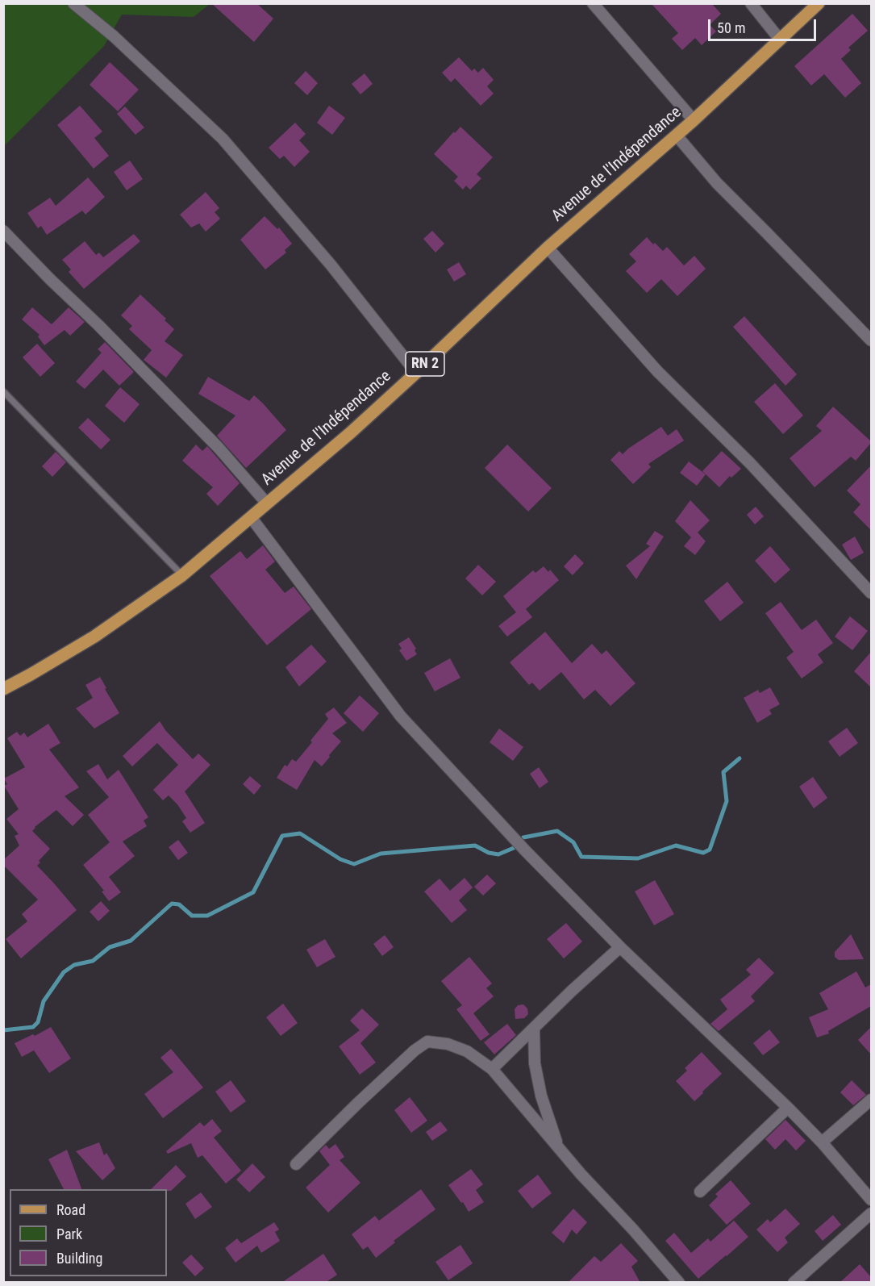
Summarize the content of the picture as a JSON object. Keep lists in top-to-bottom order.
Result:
{
  "streets": {
    "main road": ["Avenue de l'Indépendance", "RN 2"]
  },
  "legend": ["Road", "Park", "Building"],
  "scale_bar": "50 m"
}
